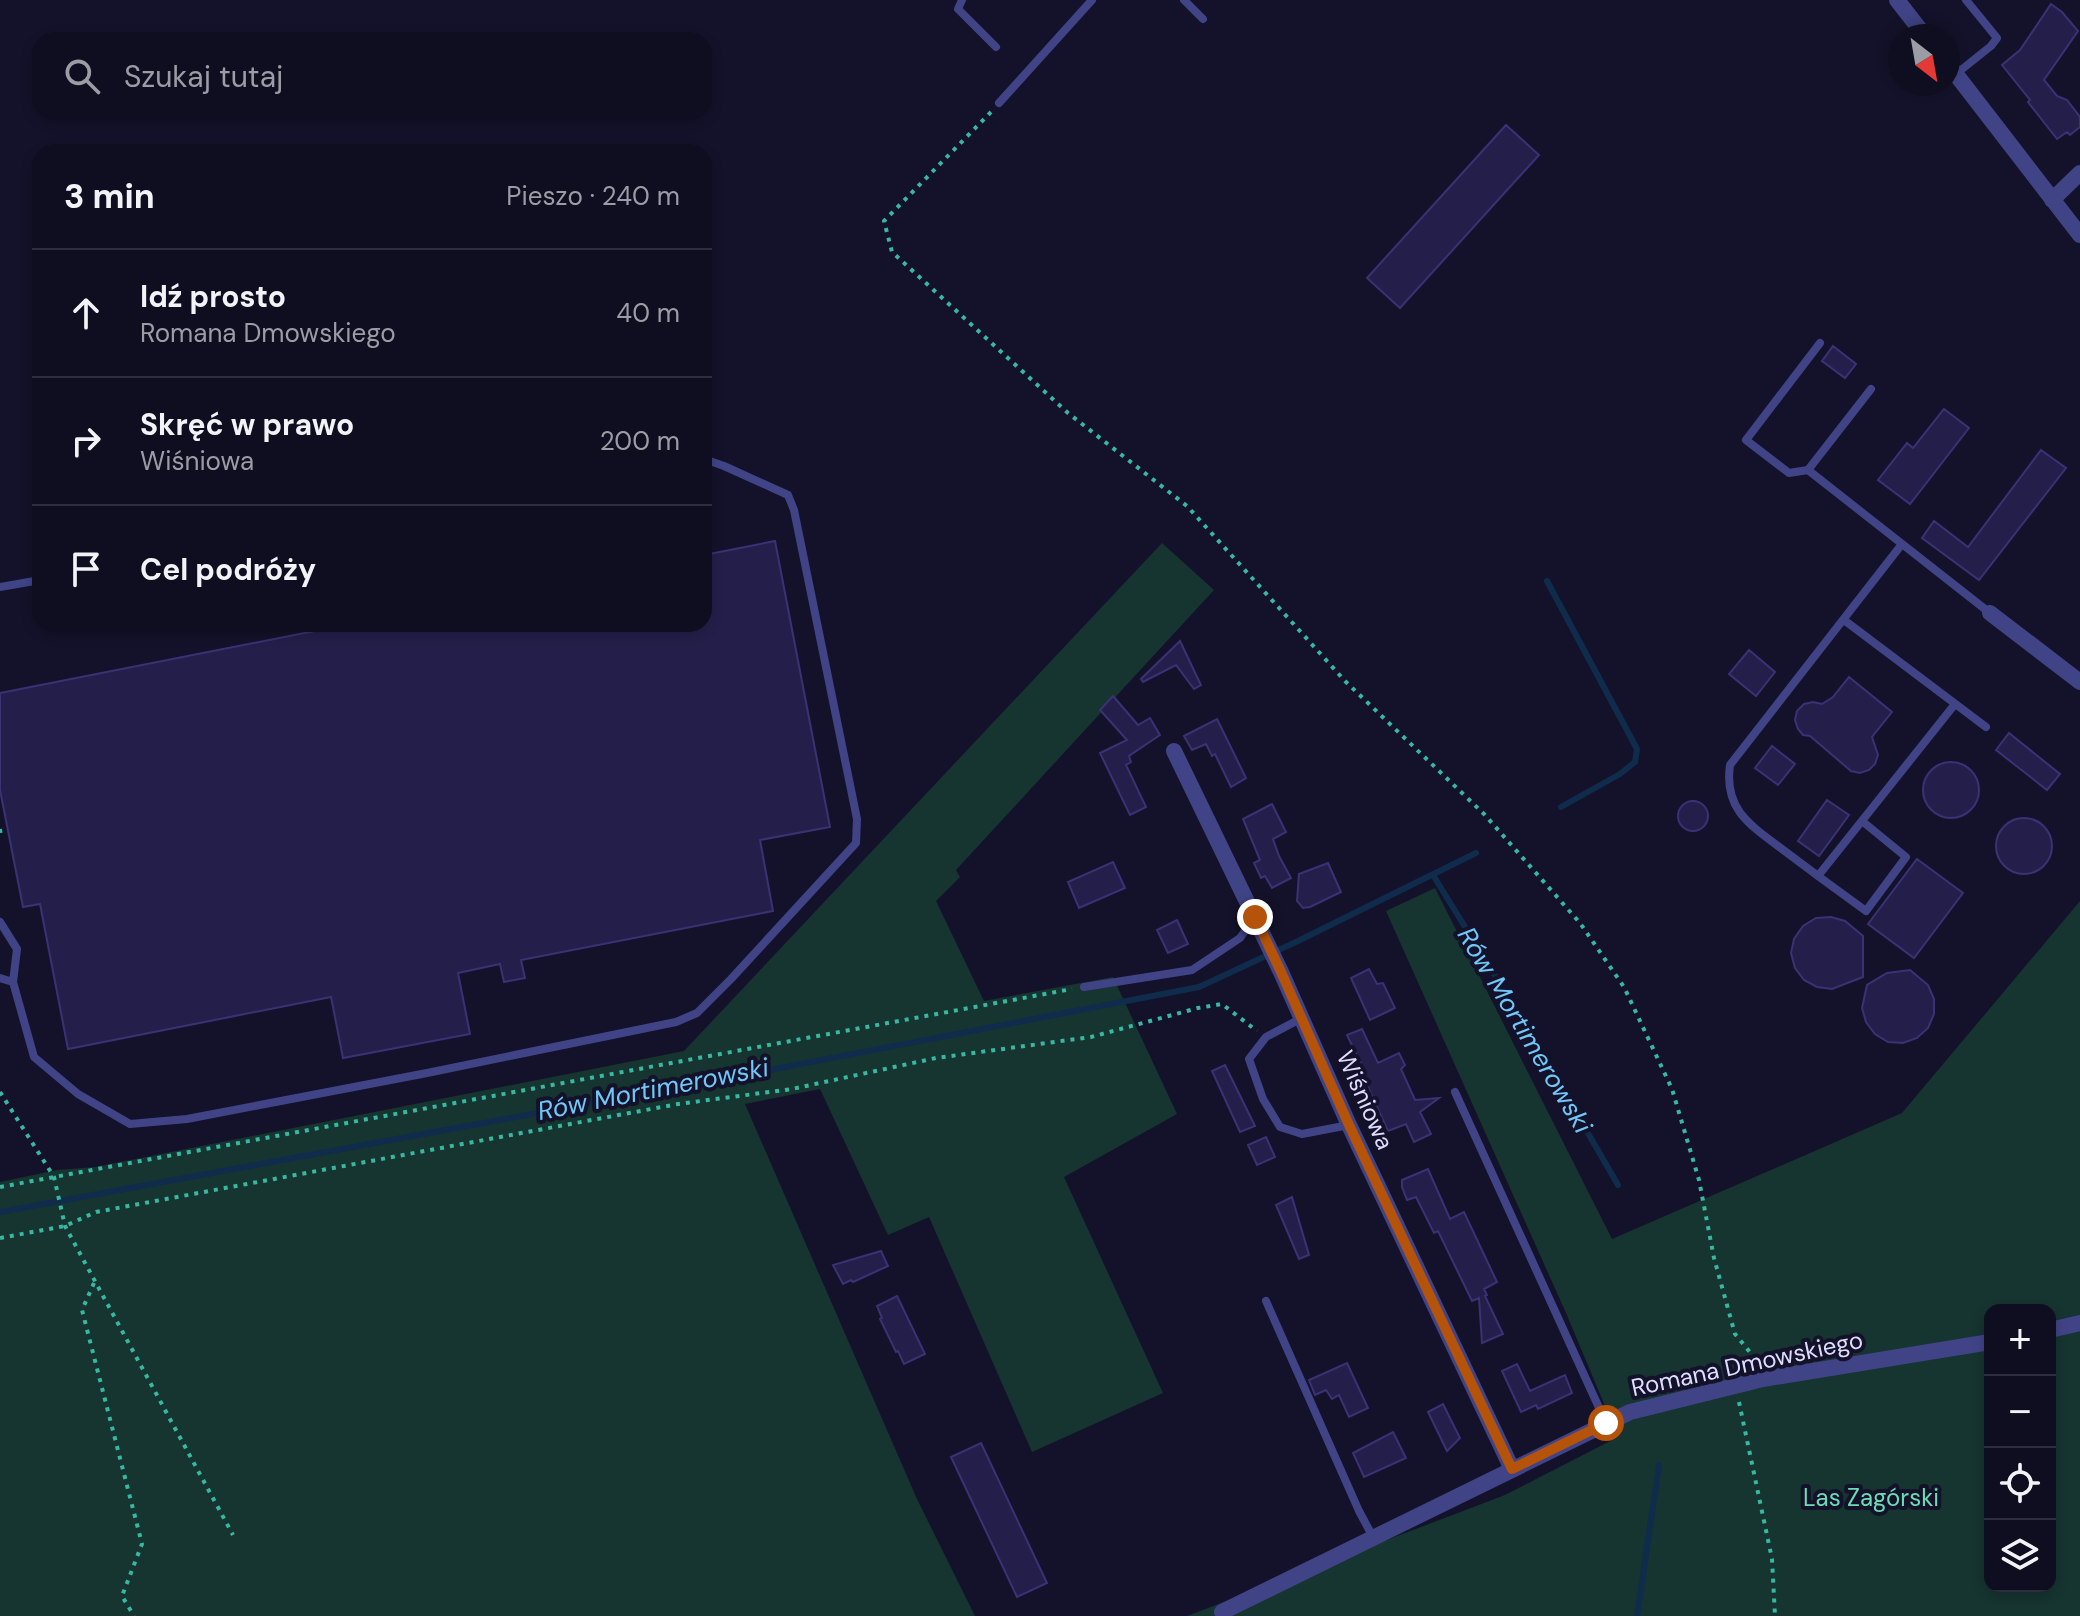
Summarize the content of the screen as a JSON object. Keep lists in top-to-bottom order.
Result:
{
  "streets": {
    "street": ["Wiśniowa", "Romana Dmowskiego"]
  },
  "crossings": [
    ["Wiśniowa", "Romana Dmowskiego"]
  ],
  "water": ["Rów Mortimerowski"],
  "parks": ["Las Zagórski"],
  "north": "bottom right",
  "page": {
    "search": "Szukaj tutaj",
    "heading": ["3 min", "Pieszo · 240 m"],
    "list": [
      ["Idź prosto", "Romana Dmowskiego", "40 m"],
      ["Skręć w prawo", "Wiśniowa", "200 m"],
      "Cel podróży"
    ],
    "map_buttons": ["+", "−"]
  }
}
